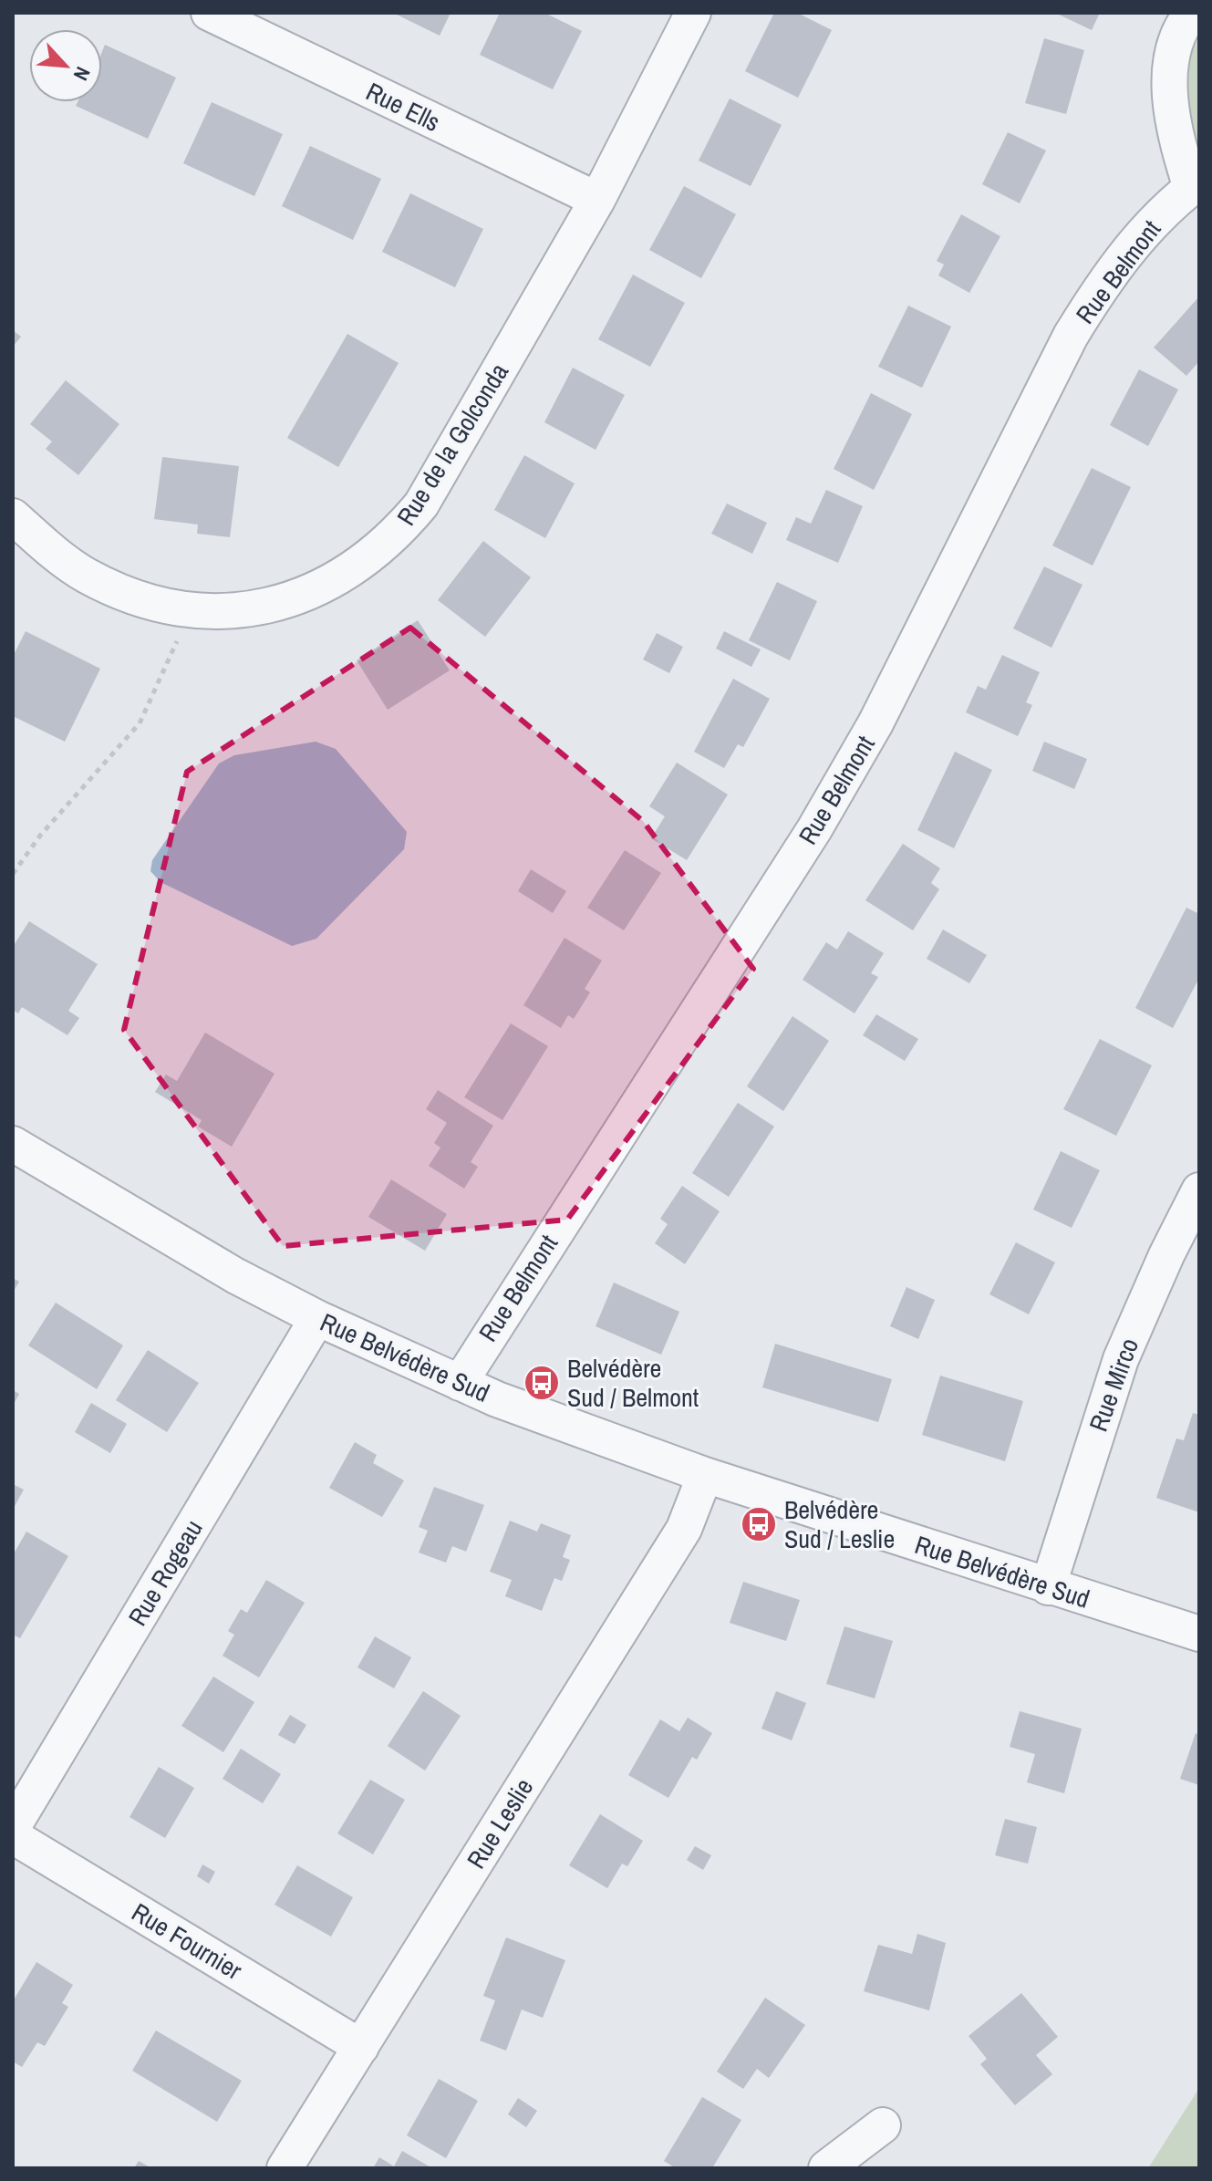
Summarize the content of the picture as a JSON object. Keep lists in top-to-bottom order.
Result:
{
  "streets": {
    "street": [
      "Rue Ells",
      "Rue Belmont",
      "Rue de la Golconda",
      "Rue Belvédère Sud",
      "Rue Mirco",
      "Rue Rogeau",
      "Rue Leslie",
      "Rue Fournier"
    ]
  },
  "crossings": [
    ["Rue Ells", "Rue de la Golconda"],
    ["Rue Belmont", "Rue Belvédère Sud"],
    ["Rue Belvédère Sud", "Rue Mirco"],
    ["Rue Belvédère Sud", "Rue Rogeau"],
    ["Rue Belvédère Sud", "Rue Leslie"],
    ["Rue Leslie", "Rue Fournier"]
  ],
  "places": {
    "bus stop": ["Belvédère Sud / Belmont", "Belvédère Sud / Leslie"]
  },
  "north": "bottom right"
}
